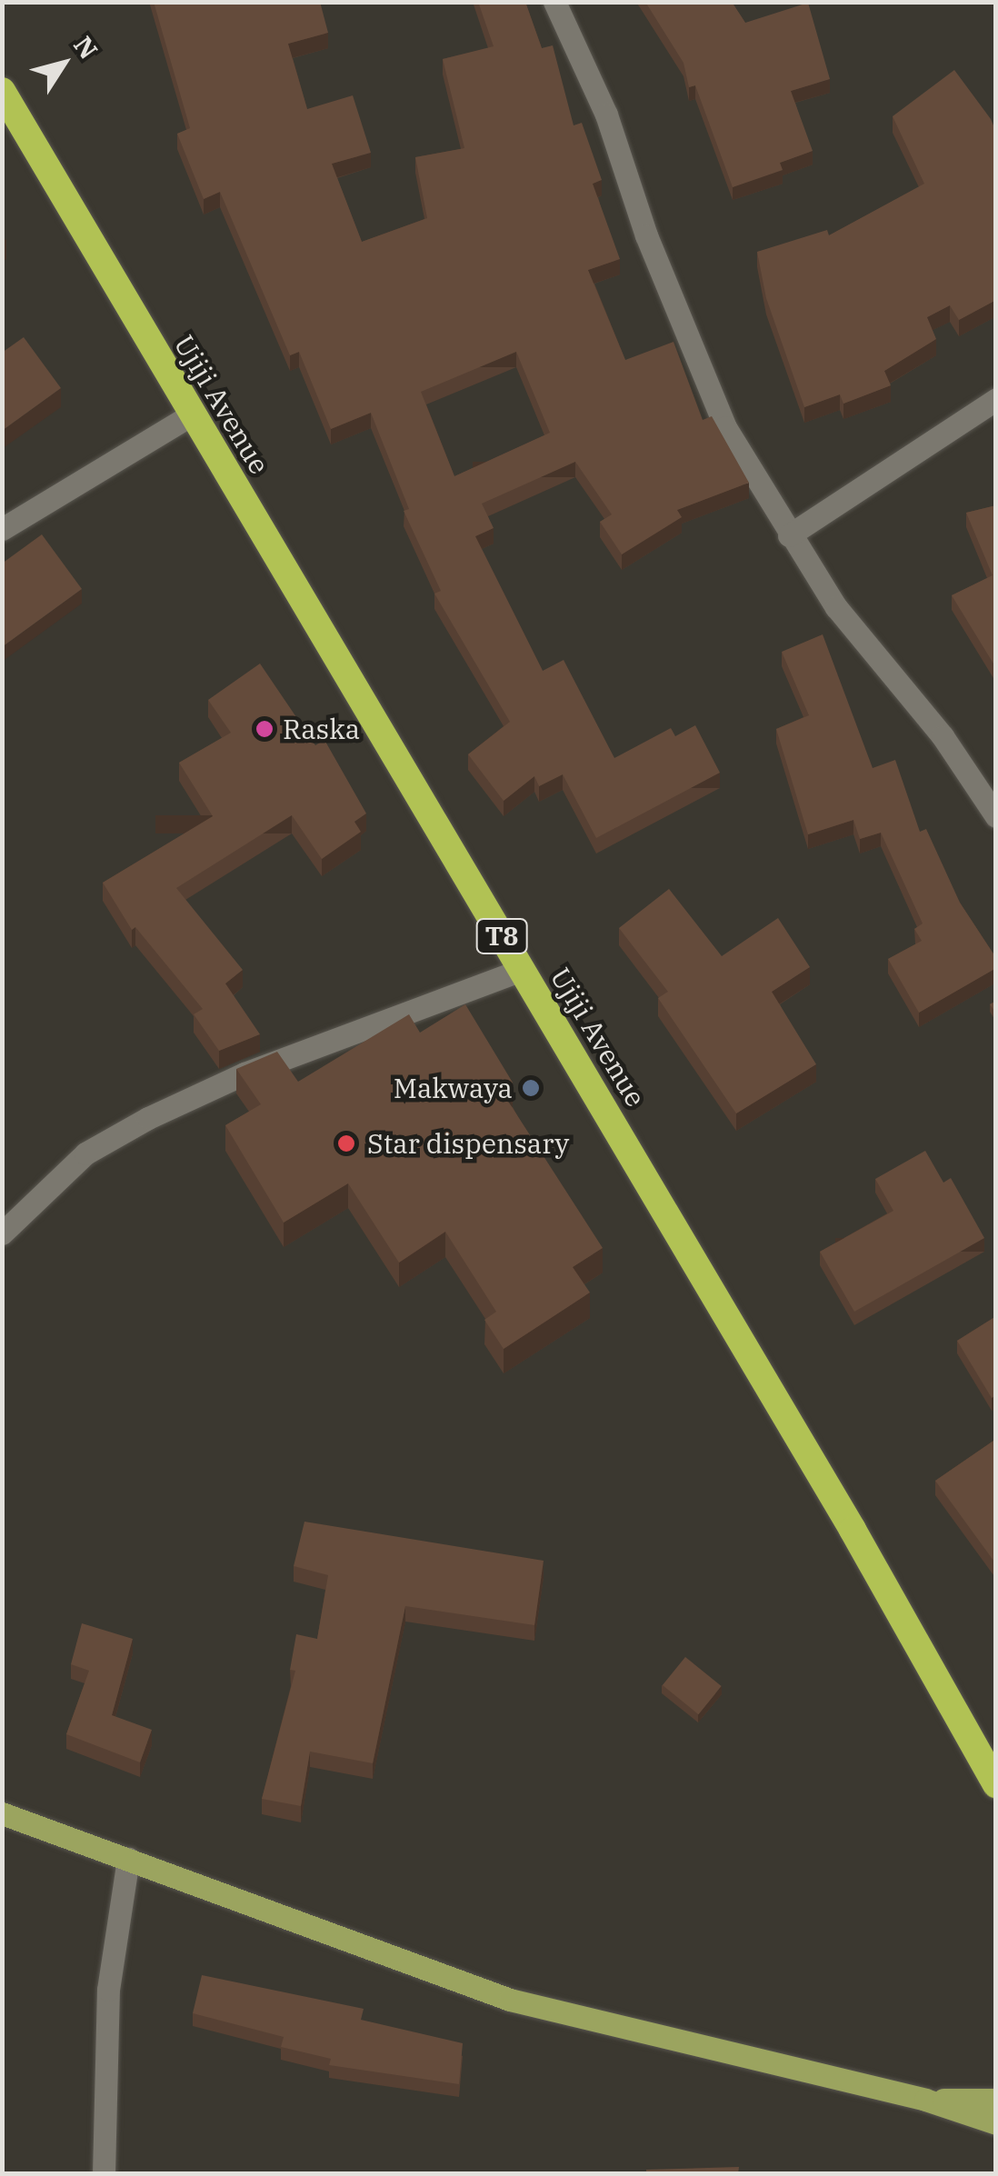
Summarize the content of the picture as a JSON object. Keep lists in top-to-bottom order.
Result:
{
  "streets": {
    "highway": ["Ujiji Avenue", "T8"]
  },
  "places": ["Raska", "Makwaya", "Star dispensary"],
  "north": "top right"
}
